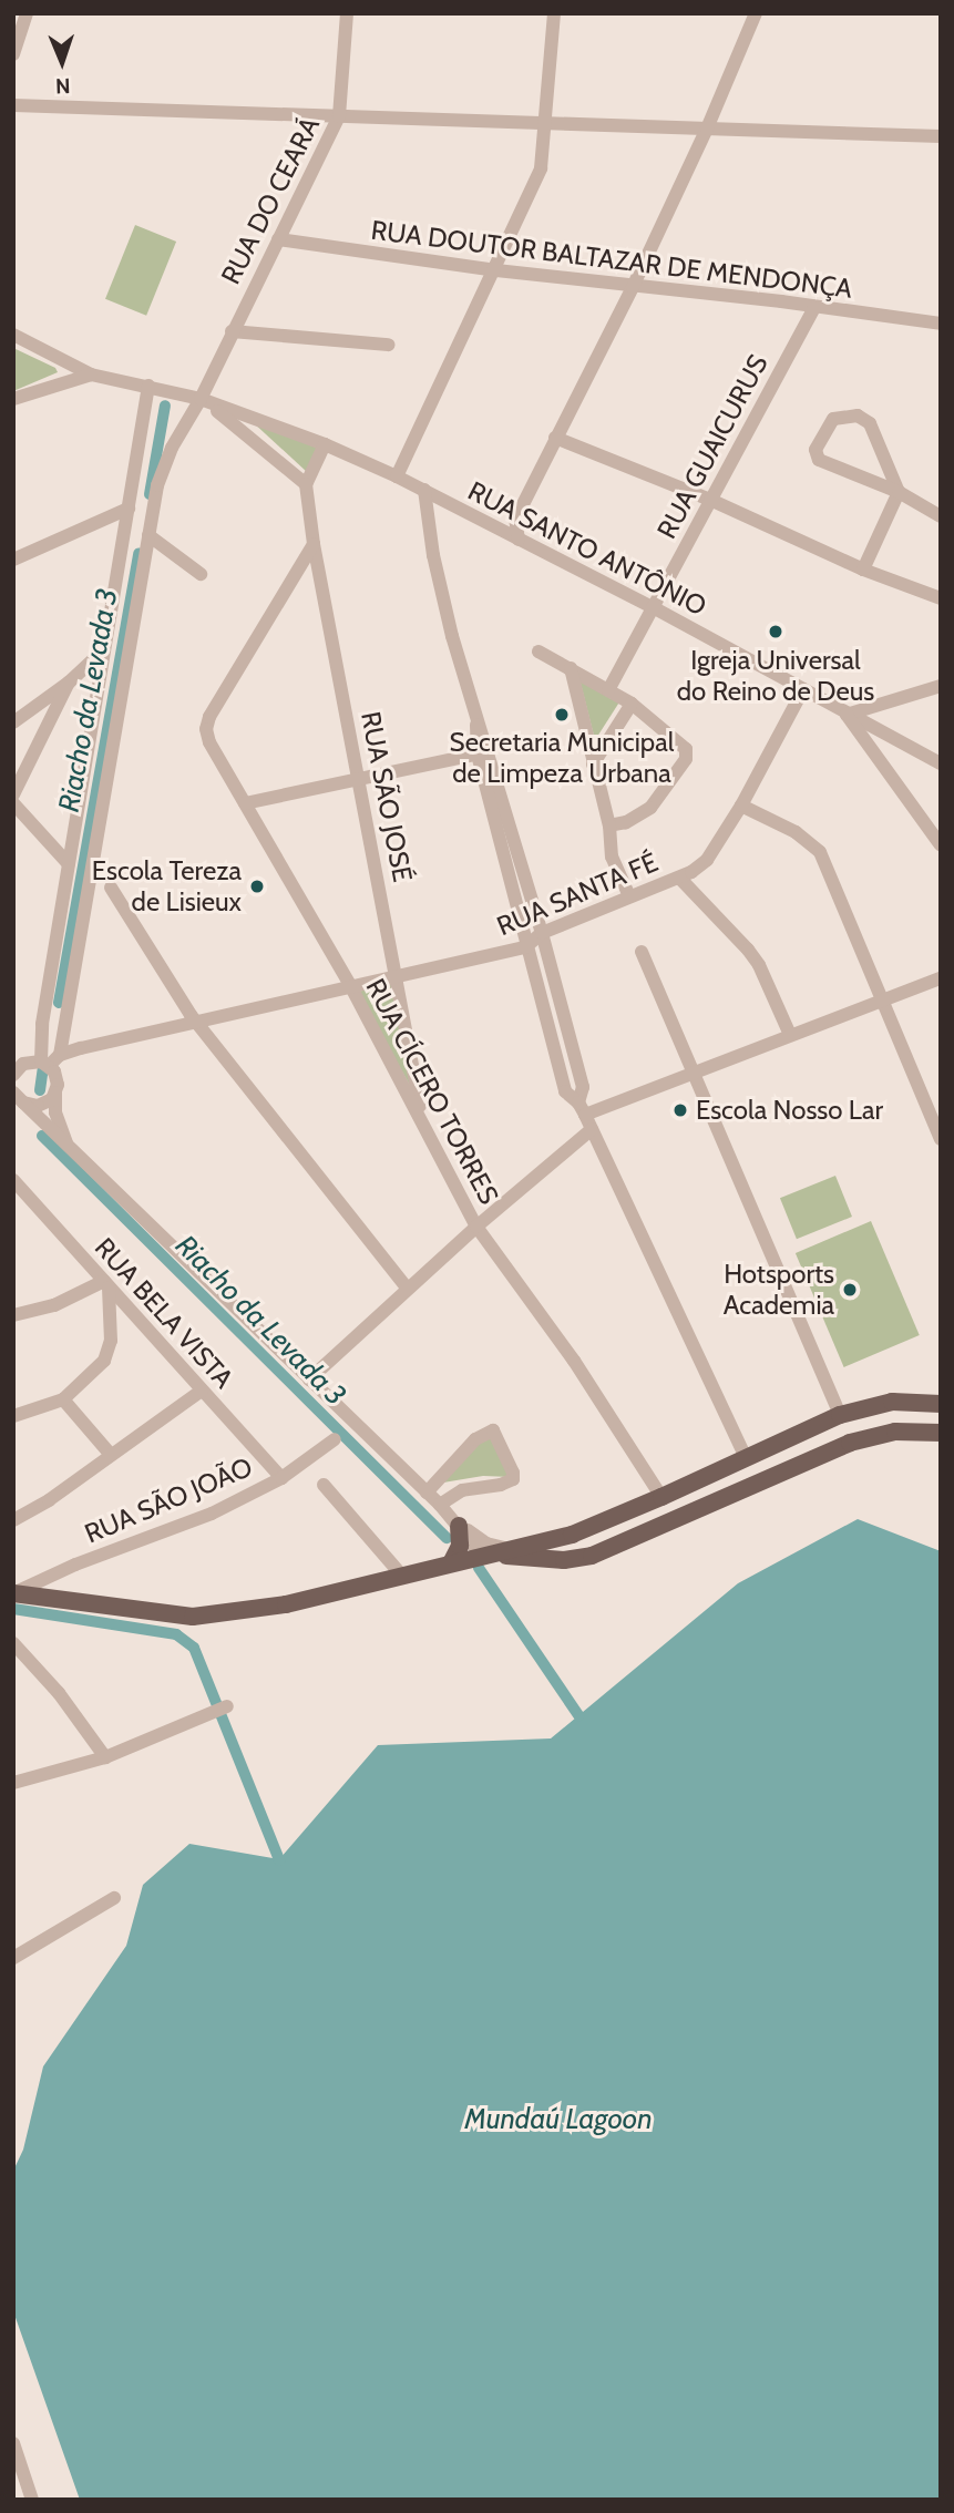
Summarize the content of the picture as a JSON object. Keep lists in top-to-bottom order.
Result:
{
  "streets": {
    "street": [
      "RUA DO CEARÁ",
      "RUA DOUTOR BALTAZAR DE MENDONÇA",
      "RUA GUAICURUS",
      "RUA SANTO ANTÔNIO",
      "RUA SÃO JOSÉ",
      "RUA SANTA FÉ",
      "RUA CÍCERO TORRES",
      "RUA BELA VISTA",
      "RUA SÃO JOÃO"
    ]
  },
  "crossings": [
    ["RUA DO CEARÁ", "RUA DOUTOR BALTAZAR DE MENDONÇA"],
    ["RUA DO CEARÁ", "RUA SANTO ANTÔNIO"],
    ["RUA DO CEARÁ", "RUA SANTA FÉ"],
    ["RUA DOUTOR BALTAZAR DE MENDONÇA", "RUA GUAICURUS"],
    ["RUA GUAICURUS", "RUA SANTO ANTÔNIO"],
    ["RUA SANTO ANTÔNIO", "RUA SANTA FÉ"],
    ["RUA SÃO JOSÉ", "RUA SANTA FÉ"],
    ["RUA SÃO JOSÉ", "RUA CÍCERO TORRES"],
    ["RUA SANTA FÉ", "RUA CÍCERO TORRES"],
    ["RUA BELA VISTA", "RUA SÃO JOÃO"]
  ],
  "water": ["Riacho da Levada 3", "Mundaú Lagoon"],
  "places": [
    "Igreja Universal do Reino de Deus",
    "Secretaria Municipal de Limpeza Urbana",
    "Escola Tereza de Lisieux",
    "Escola Nosso Lar",
    "Hotsports Academia"
  ],
  "north": "bottom"
}
